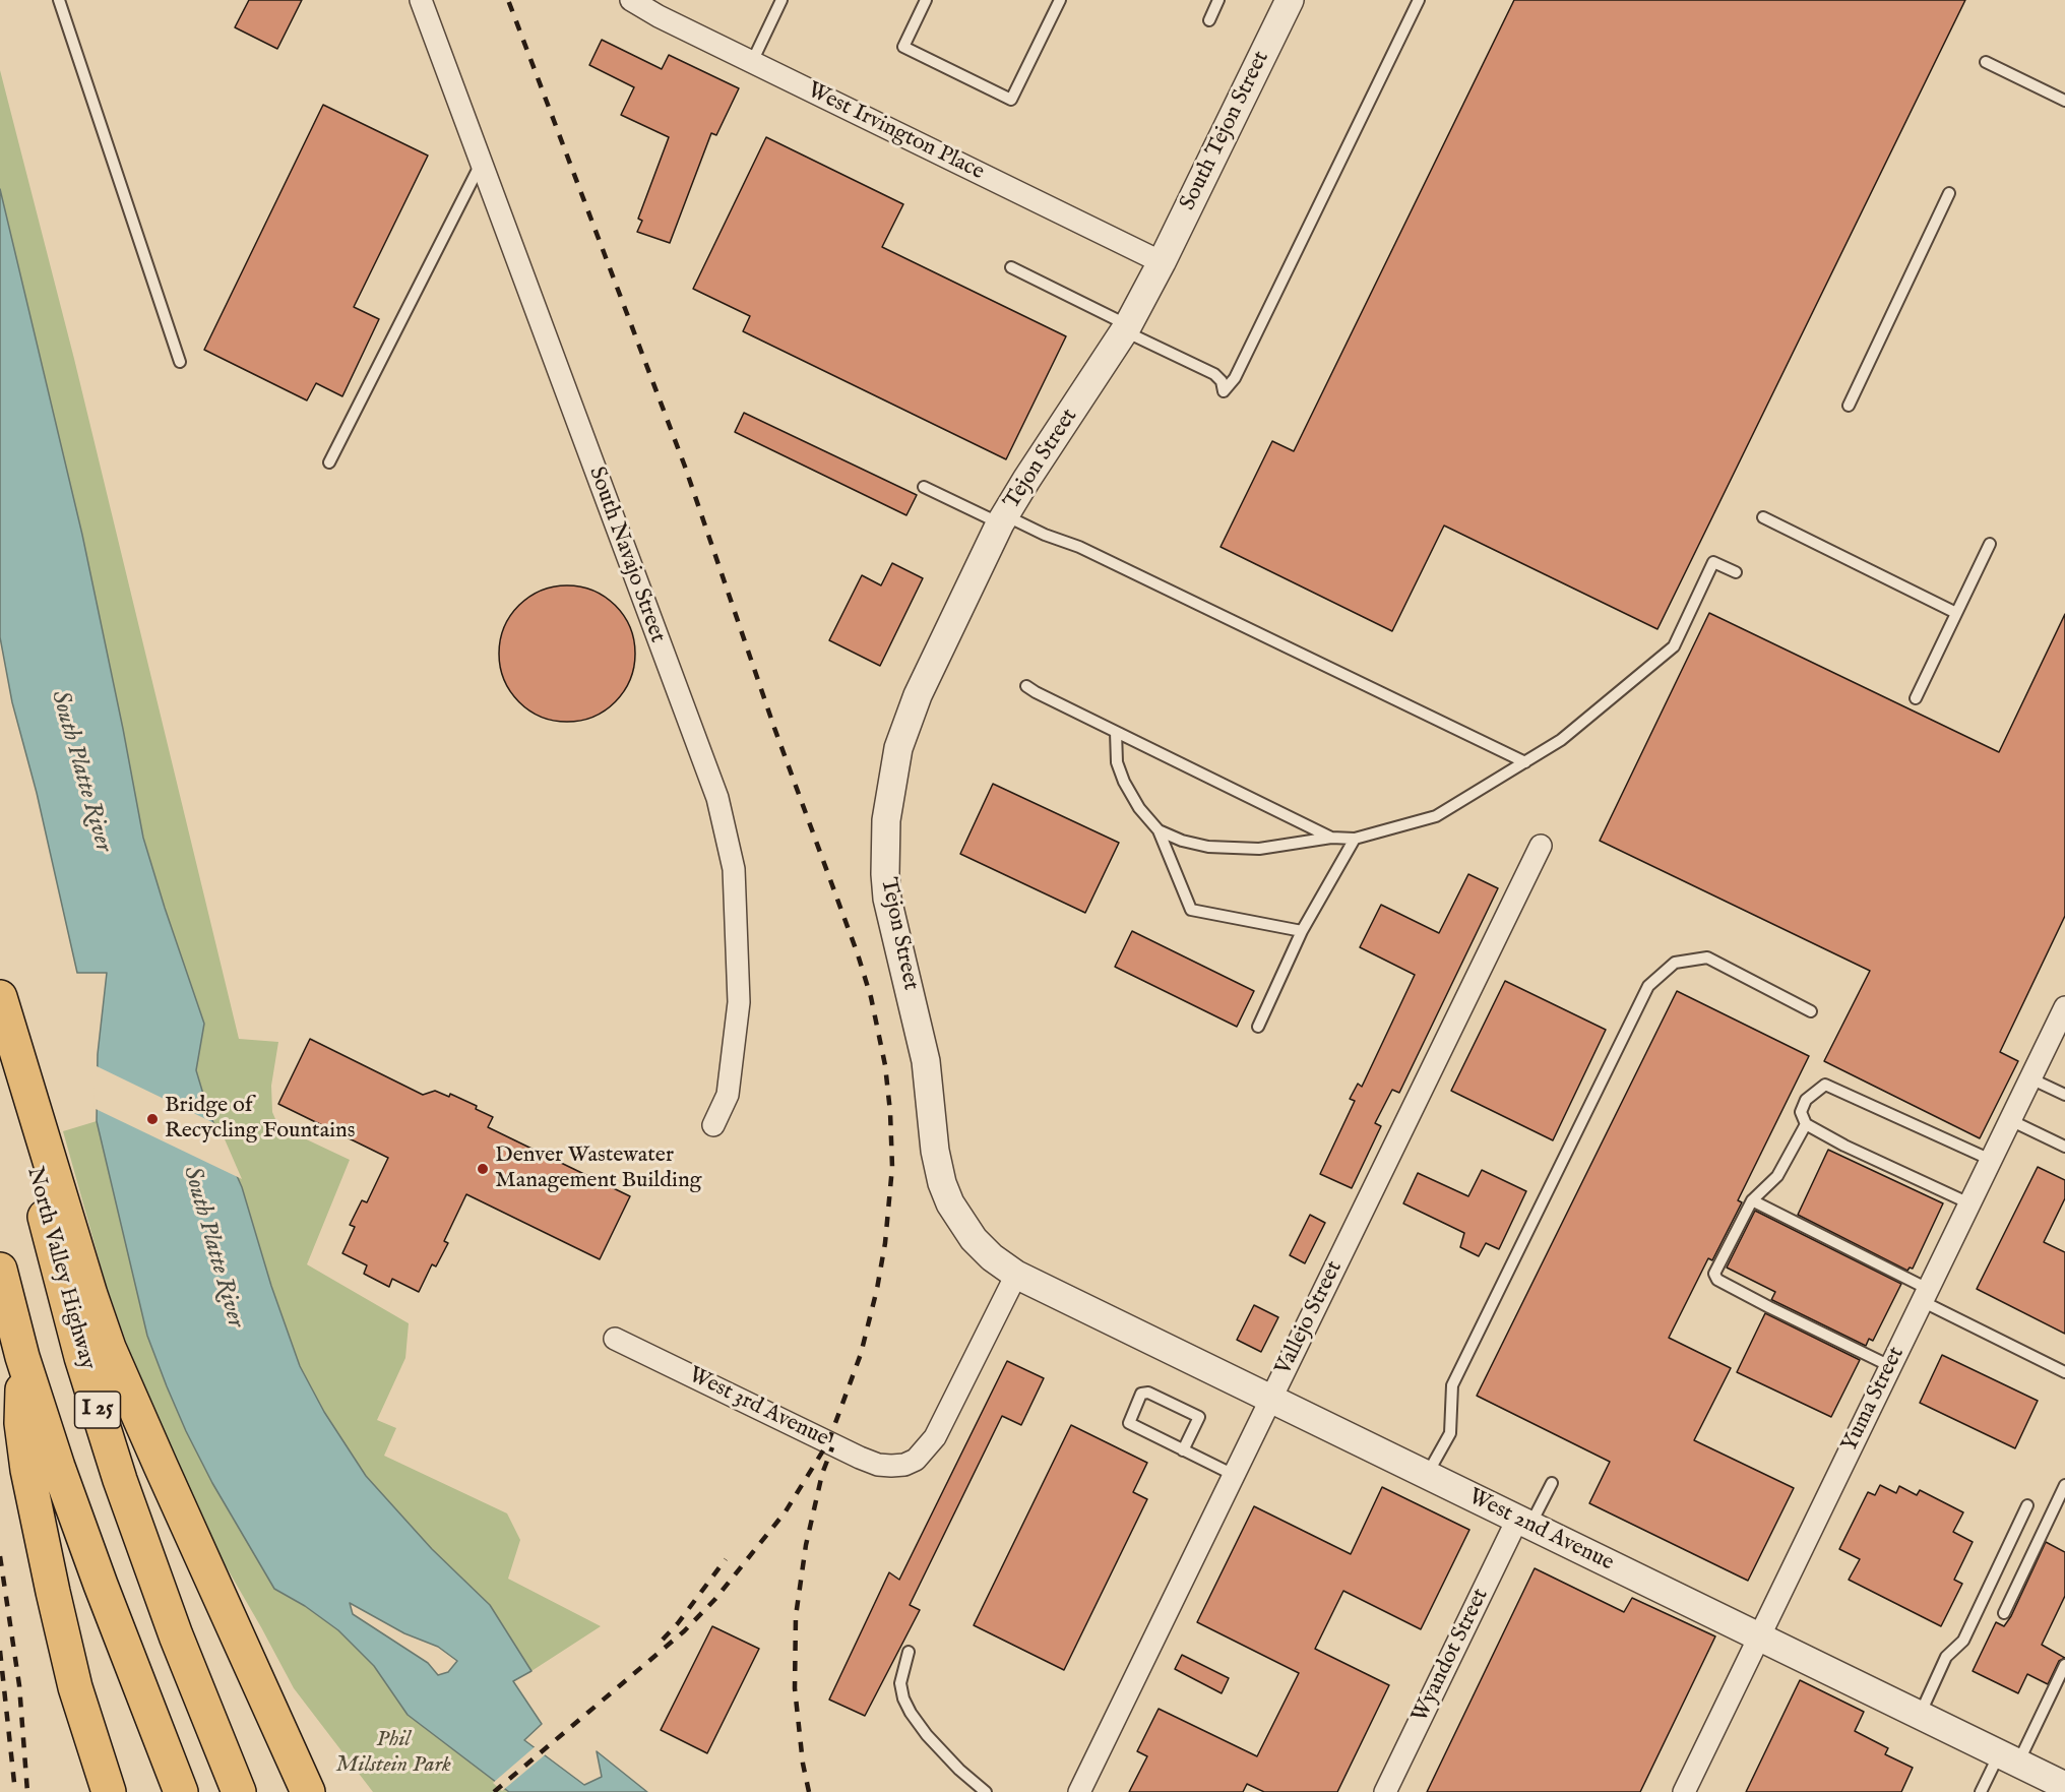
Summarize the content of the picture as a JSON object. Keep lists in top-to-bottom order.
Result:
{
  "streets": {
    "highway": ["North Valley Highway", "I 25"],
    "street": [
      "South Tejon Street",
      "West Irvington Place",
      "Tejon Street",
      "South Navajo Street",
      "Vallejo Street",
      "Yuma Street",
      "West 3rd Avenue",
      "West 2nd Avenue",
      "Wyandot Street"
    ]
  },
  "crossings": [
    ["South Tejon Street", "West Irvington Place"],
    ["South Tejon Street", "Tejon Street"],
    ["West Irvington Place", "Tejon Street"],
    ["Tejon Street", "West 3rd Avenue"],
    ["Tejon Street", "West 2nd Avenue"],
    ["Vallejo Street", "West 2nd Avenue"],
    ["Yuma Street", "West 2nd Avenue"],
    ["West 3rd Avenue", "West 2nd Avenue"],
    ["West 2nd Avenue", "Wyandot Street"]
  ],
  "water": ["South Platte River"],
  "parks": ["Phil Milstein Park"],
  "places": ["Bridge of Recycling Fountains", "Denver Wastewater Management Building"]
}
